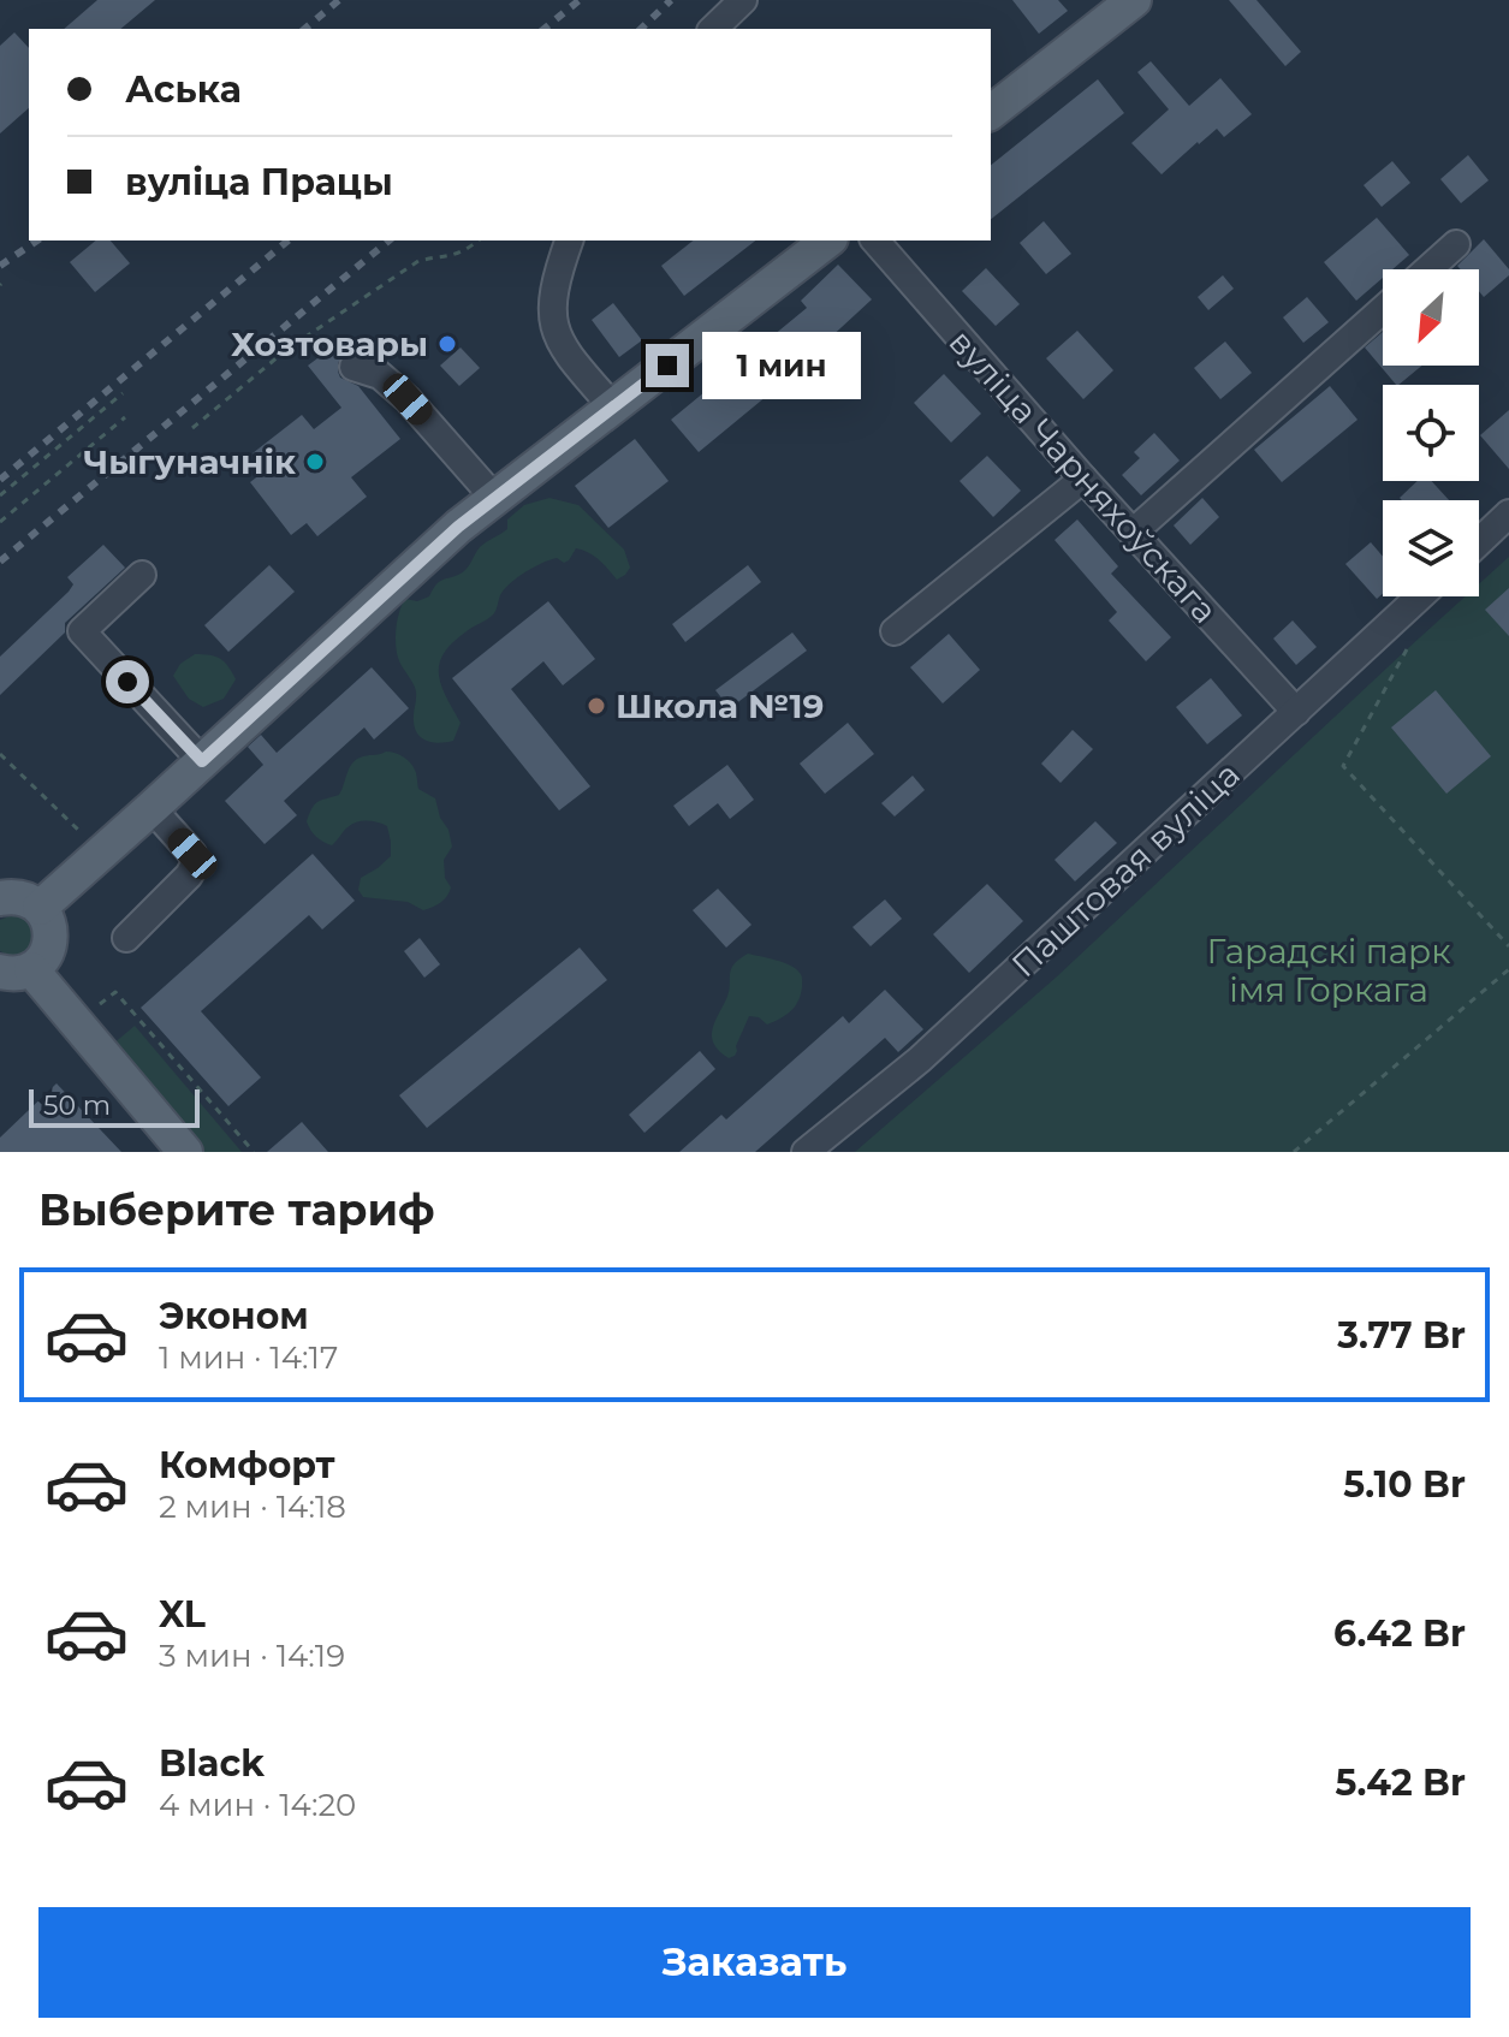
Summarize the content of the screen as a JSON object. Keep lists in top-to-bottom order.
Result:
{
  "streets": {
    "street": ["вуліца Чарняхоўскага", "Паштовая вуліца"]
  },
  "crossings": [
    ["вуліца Чарняхоўскага", "Паштовая вуліца"]
  ],
  "parks": ["Гарадскі парк імя Горкага"],
  "places": ["Хозтовары", "Чыгуначнік", "Школа №19"],
  "scale_bar": "50 m",
  "north": "bottom left",
  "page": {
    "banner": ["Аська", "вуліца Працы"],
    "bubble": "1 мин",
    "scale": "50 m",
    "heading": "Выберите тариф",
    "list": [
      {
        "name": "Эконом",
        "note": "1 мин · 14:17",
        "value": "3.77 Br"
      },
      {
        "name": "Комфорт",
        "note": "2 мин · 14:18",
        "value": "5.10 Br"
      },
      {
        "name": "XL",
        "note": "3 мин · 14:19",
        "value": "6.42 Br"
      },
      {
        "name": "Black",
        "note": "4 мин · 14:20",
        "value": "5.42 Br"
      }
    ],
    "buttons": "Заказать"
  }
}
